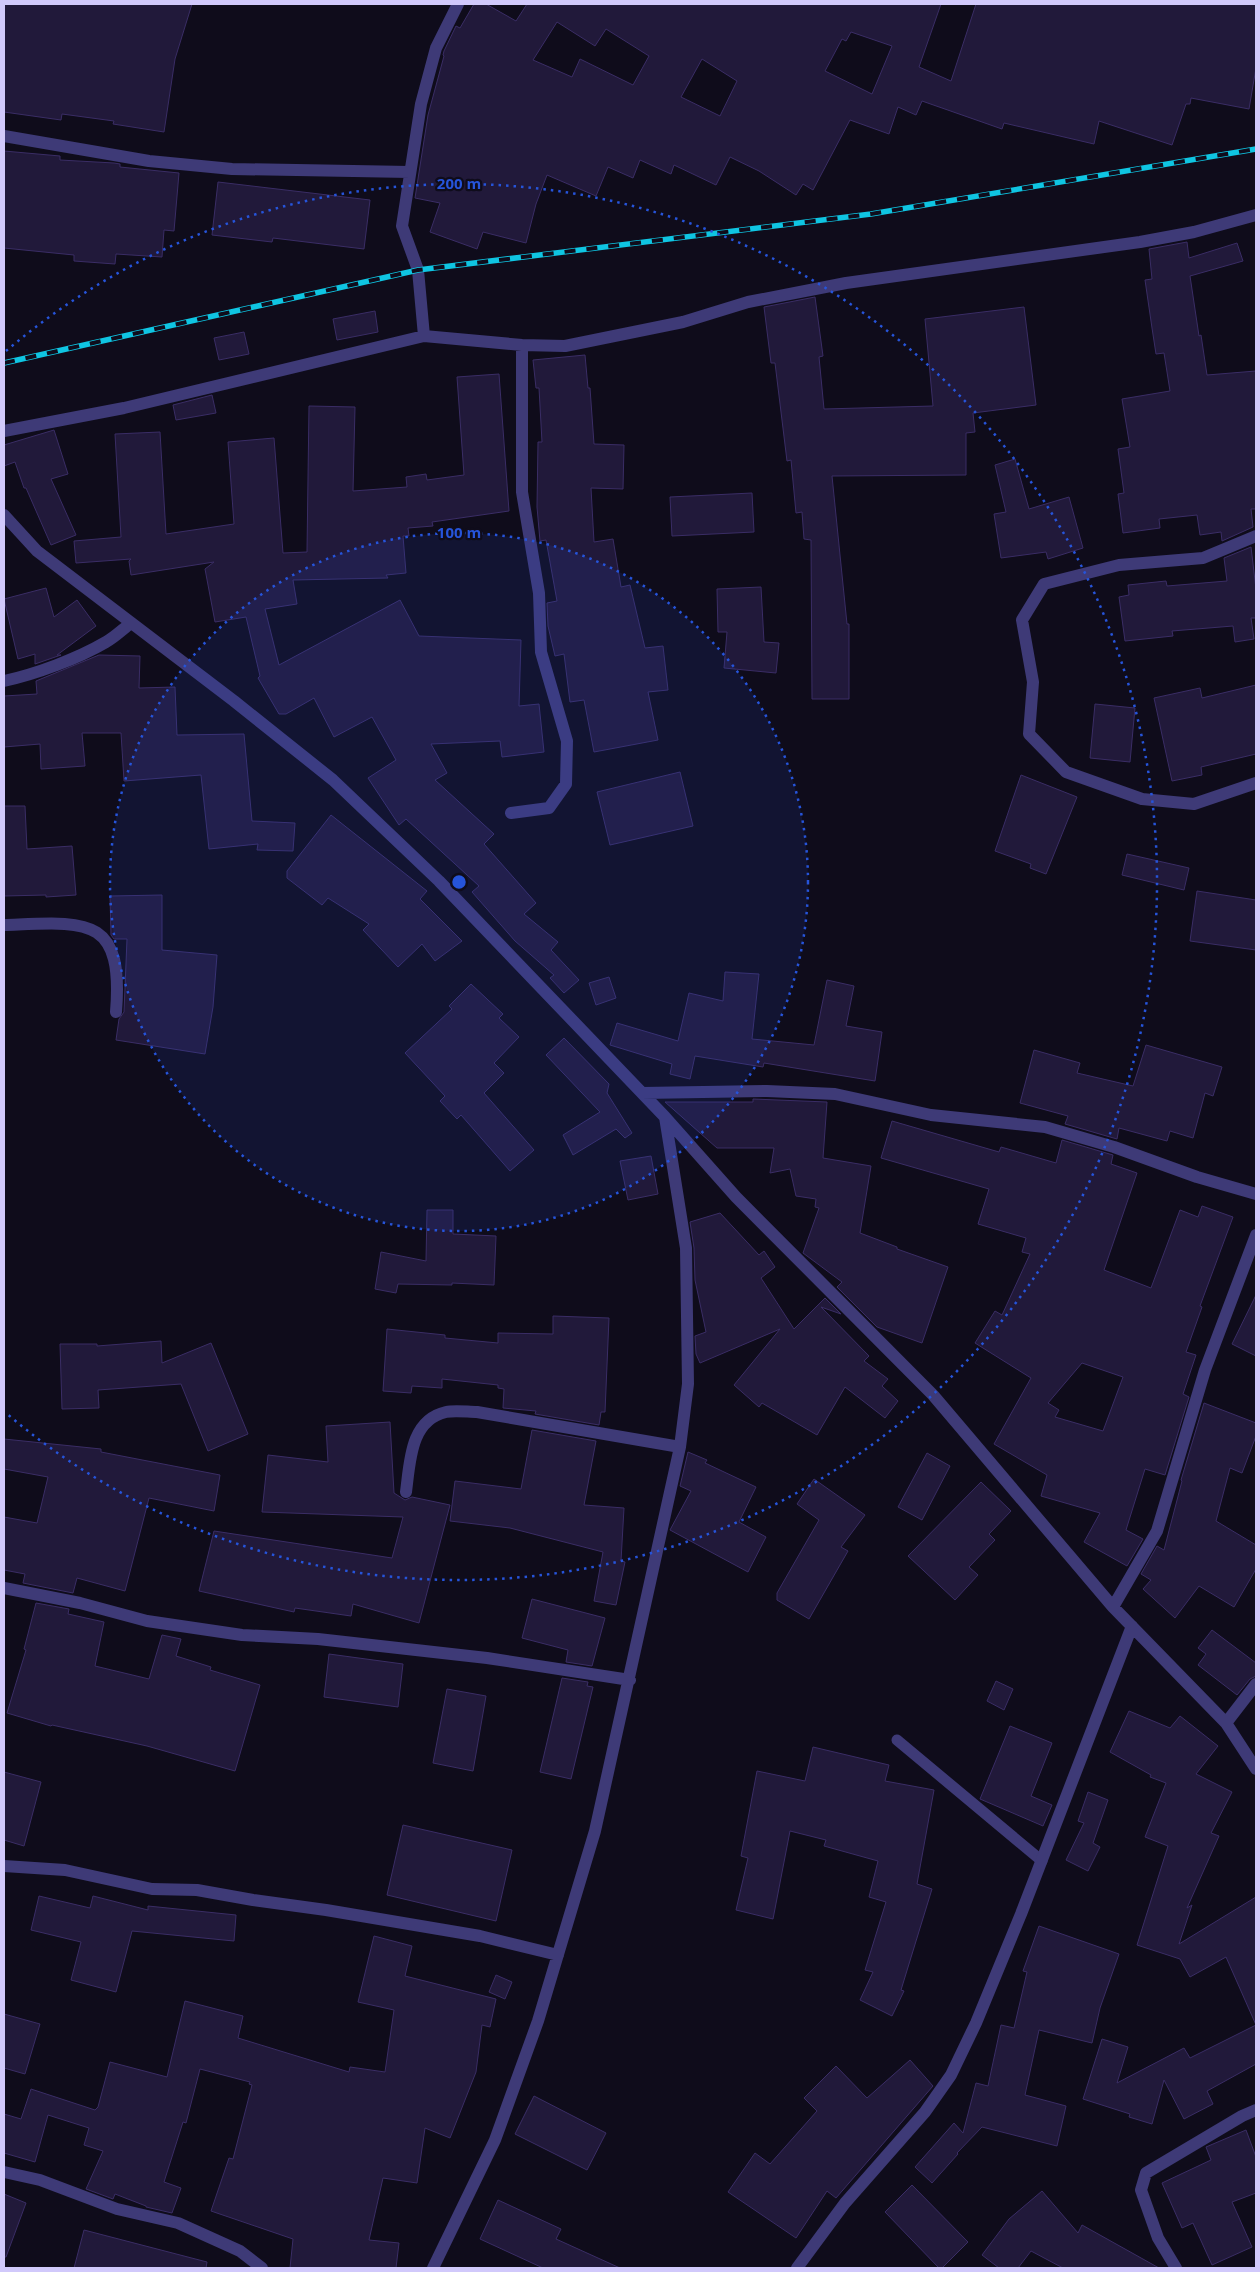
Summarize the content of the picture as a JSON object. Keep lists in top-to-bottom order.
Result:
{
  "rings": ["200 m", "100 m"]
}
